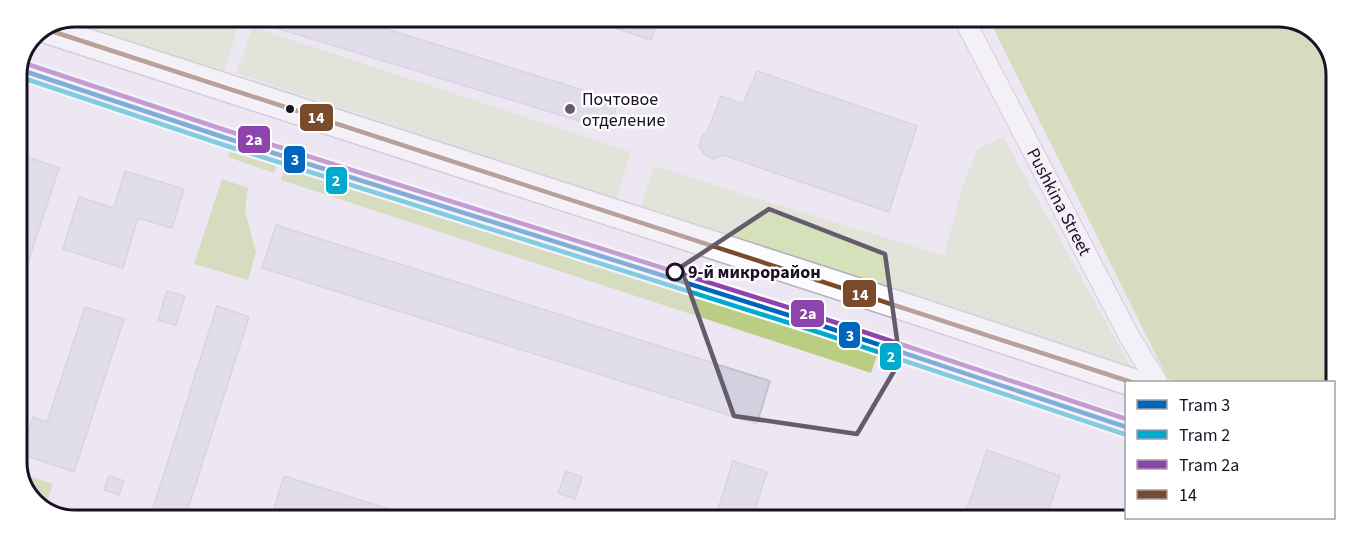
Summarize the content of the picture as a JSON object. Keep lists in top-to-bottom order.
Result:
{
  "streets": {
    "street": ["Pushkina Street"]
  },
  "places": ["Почтовое отделение", "9-й микрорайон"],
  "lines": [
    "transit line 14",
    "tram line 2а",
    "tram line 3",
    "tram line 2"
  ],
  "legend": [
    "Tram 3",
    "Tram 2",
    "Tram 2а",
    "14"
  ]
}
